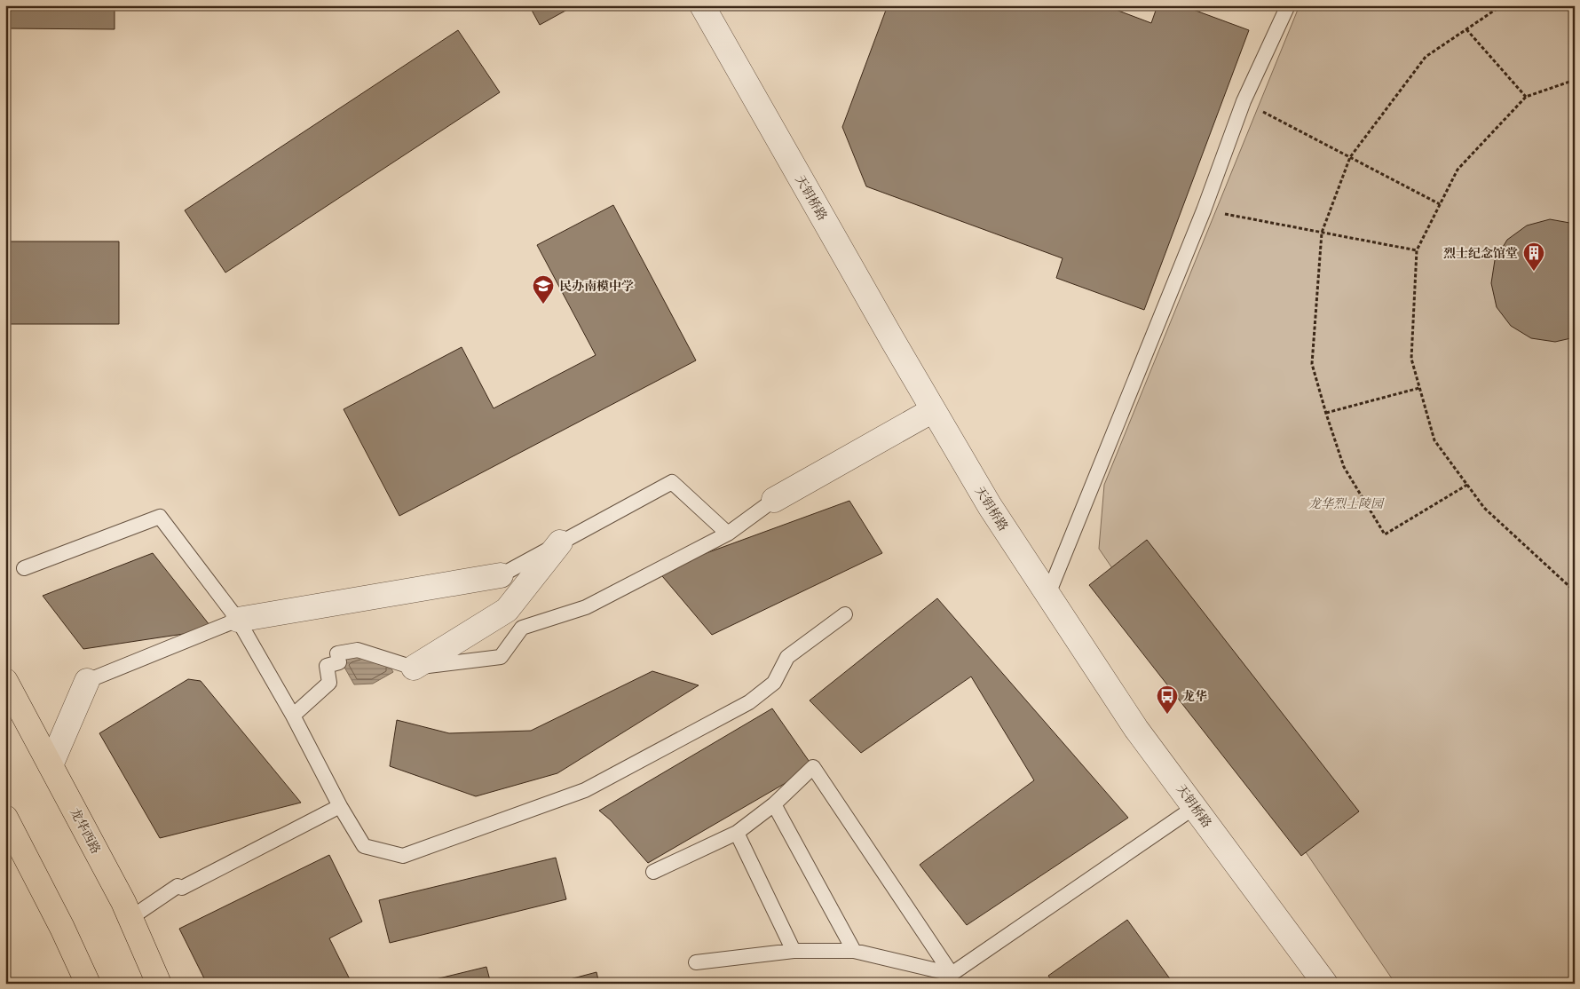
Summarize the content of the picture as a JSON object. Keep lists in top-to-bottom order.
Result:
{
  "streets": {
    "main road": ["龙华西路"],
    "street": ["天钥桥路"]
  },
  "parks": ["龙华烈士陵园"],
  "places": {
    "building": ["烈士纪念馆堂"],
    "school or university": ["民办南模中学"],
    "bus stop": ["龙华"]
  }
}
